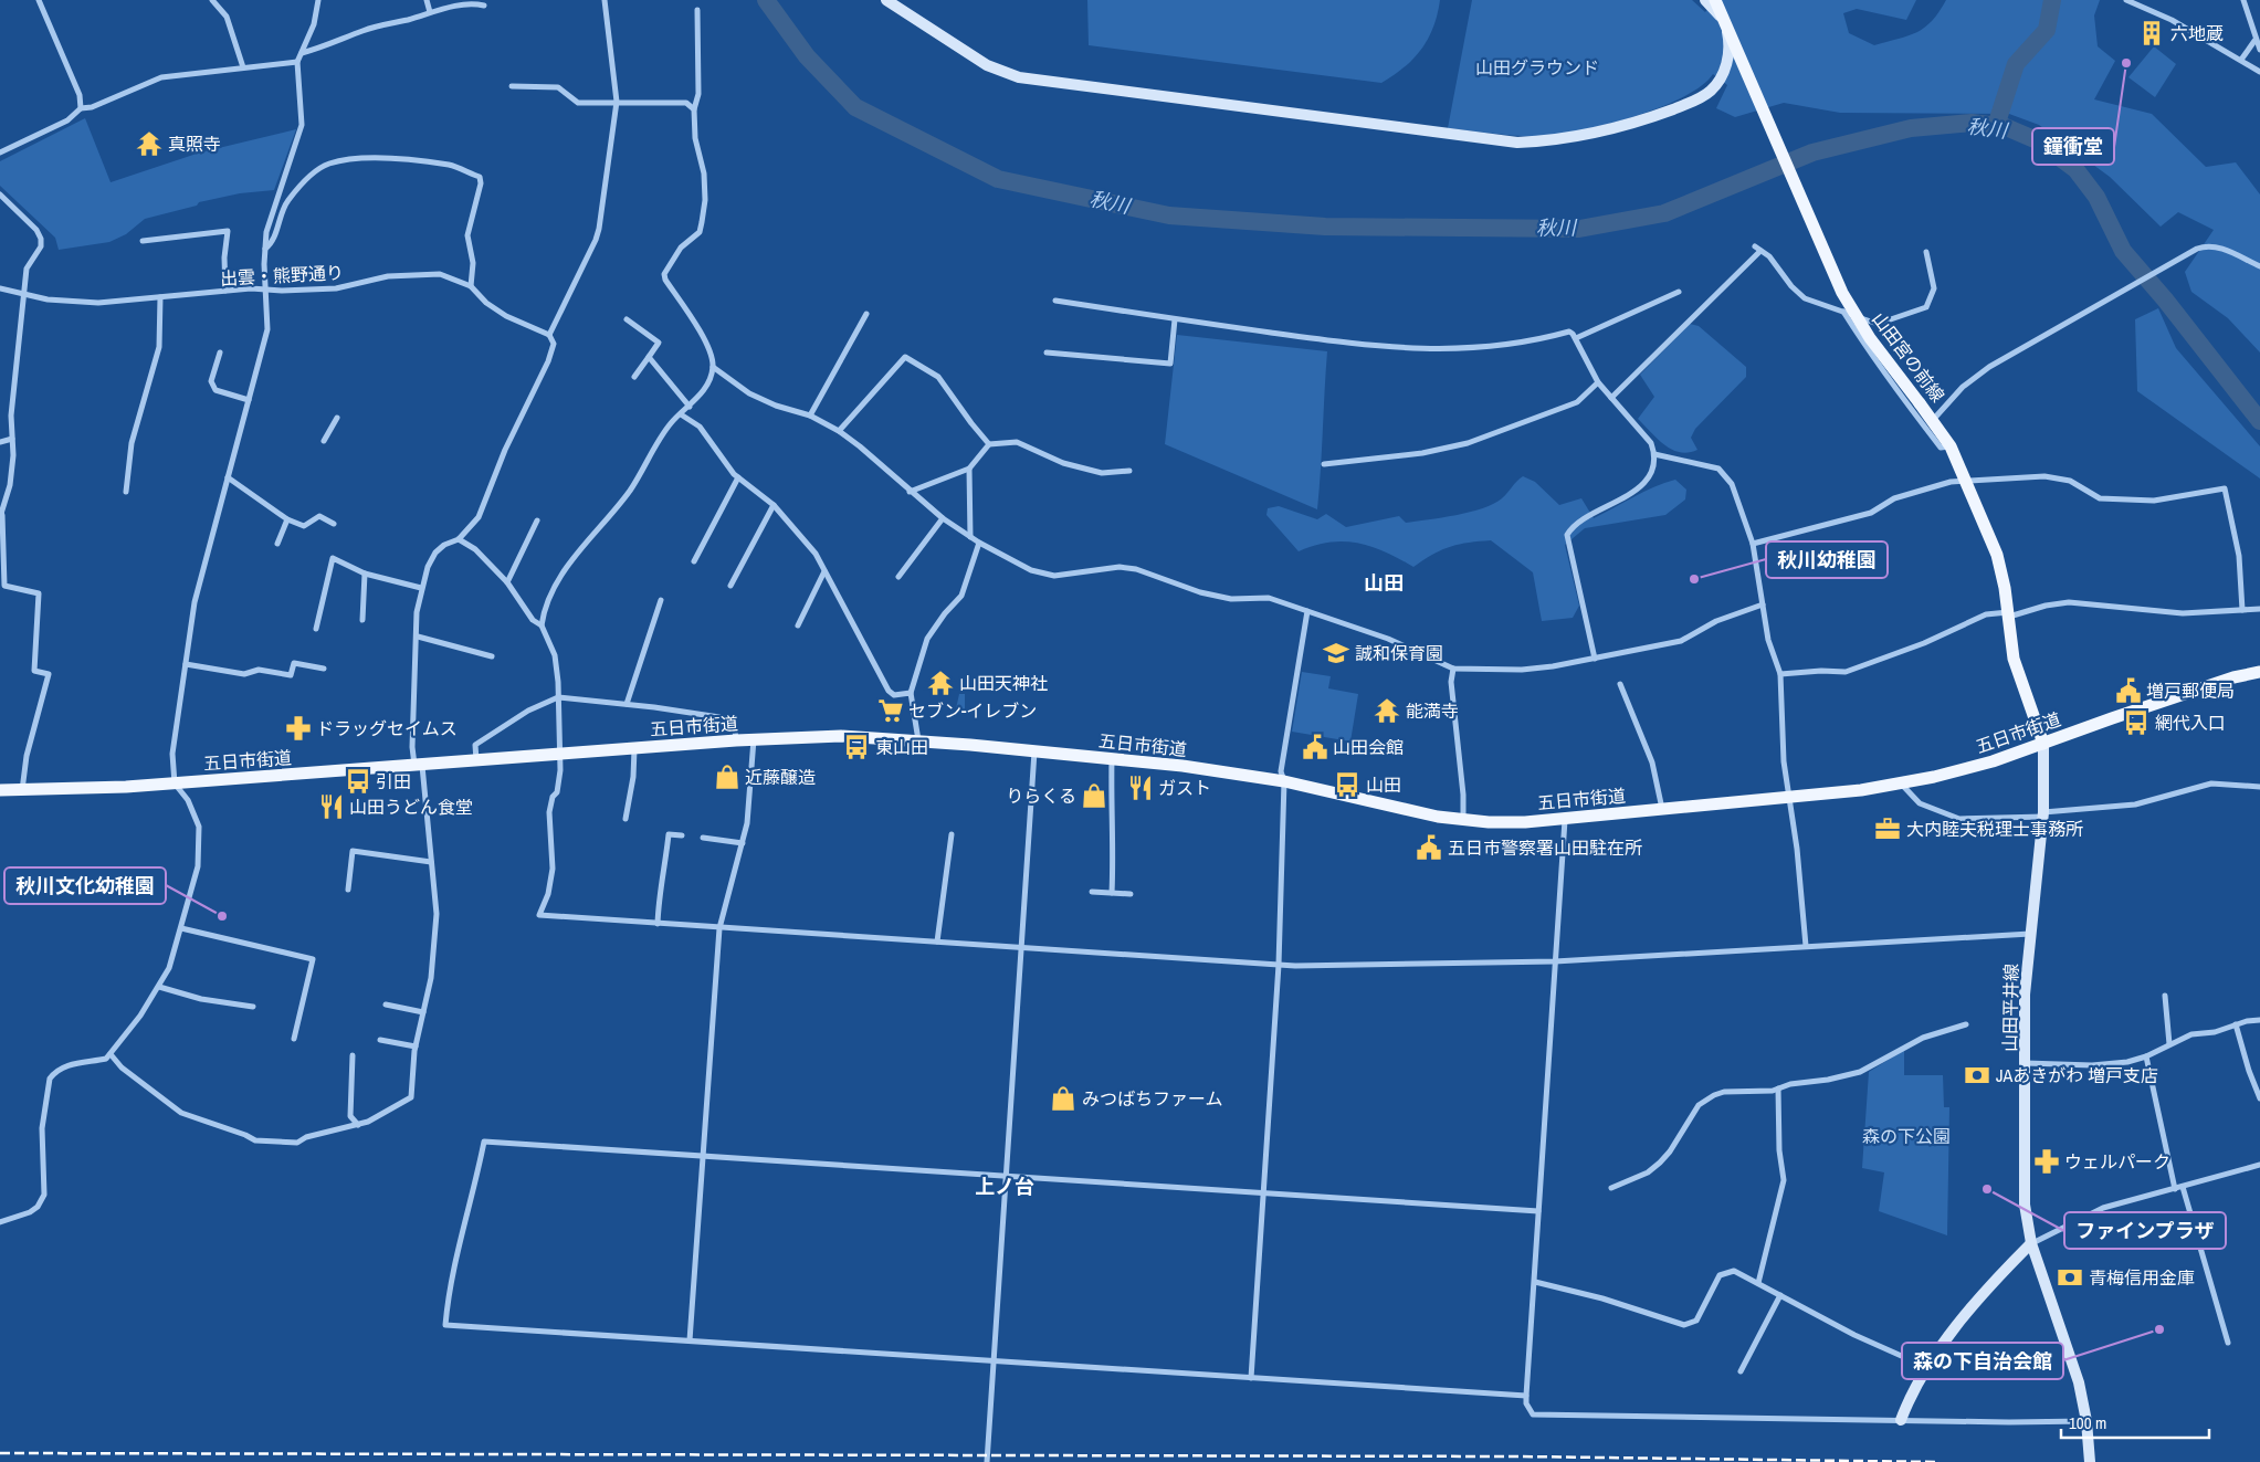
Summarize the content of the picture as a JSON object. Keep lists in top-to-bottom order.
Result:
{
  "streets": {
    "main road": ["山田宮の前線", "五日市街道"],
    "street": ["出雲・熊野通り", "山田平井線"]
  },
  "crossings": [
    ["山田宮の前線", "五日市街道"],
    ["山田宮の前線", "山田平井線"],
    ["五日市街道", "山田平井線"]
  ],
  "districts": ["山田", "上ノ台"],
  "water": ["秋川"],
  "parks": ["山田グラウンド", "森の下公園"],
  "places": {
    "building": ["六地蔵"],
    "other": [
      "鐘衝堂",
      "秋川幼稚園",
      "秋川文化幼稚園",
      "ファインプラザ",
      "森の下自治会館"
    ],
    "temple": ["真照寺", "山田天神社", "能満寺"],
    "school or university": ["誠和保育園"],
    "public building": ["増戸郵便局", "山田会館", "五日市警察署山田駐在所"],
    "supermarket": ["セブン-イレブン"],
    "bus stop": [
      "網代入口",
      "東山田",
      "引田",
      "山田"
    ],
    "pharmacy": ["ドラッグセイムス", "ウェルパーク"],
    "shop": ["近藤醸造", "りらくる", "みつばちファーム"],
    "restaurant": ["ガスト", "山田うどん食堂"],
    "office": ["大内睦夫税理士事務所"],
    "bank": ["JAあきがわ 増戸支店", "青梅信用金庫"]
  },
  "scale_bar": "100 m"
}
